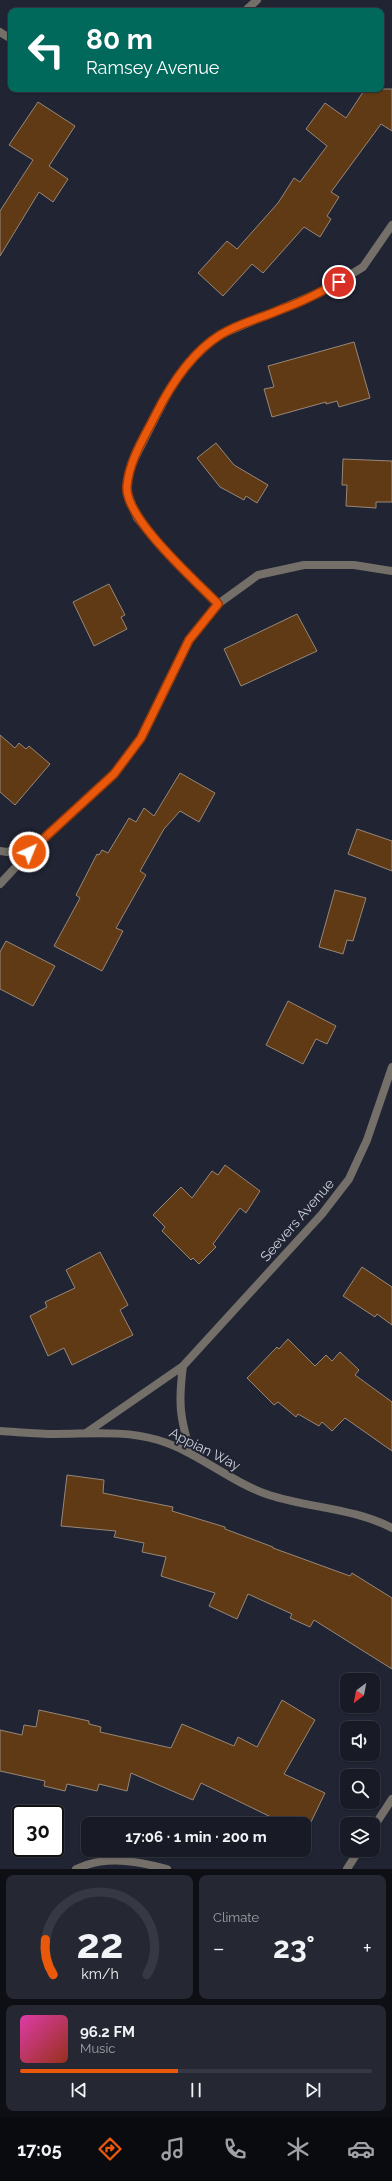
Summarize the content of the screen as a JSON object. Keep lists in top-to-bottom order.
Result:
{
  "streets": {
    "street": ["Seevers Avenue", "Appian Way"]
  },
  "crossings": [
    ["Seevers Avenue", "Appian Way"]
  ],
  "north": "bottom left",
  "page": {
    "turn": ["80 m", "Ramsey Avenue"],
    "limit": "30",
    "trip": "17:06 · 1 min · 200 m",
    "tile": "Climate",
    "heat": ["−", "23°", "+"],
    "song": ["96.2 FM", "Music"],
    "tabs": "17:05",
    "gauge": ["22", "km/h"]
  }
}
